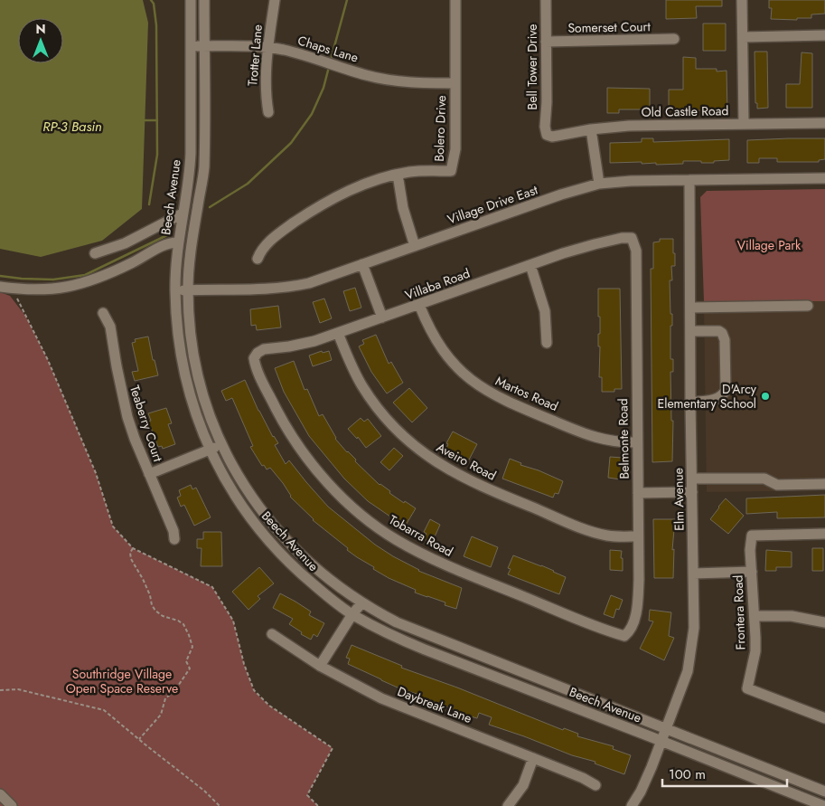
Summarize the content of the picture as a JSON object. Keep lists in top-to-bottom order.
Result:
{
  "streets": {
    "street": [
      "Somerset Court",
      "Chaps Lane",
      "Trotter Lane",
      "Bell Tower Drive",
      "Old Castle Road",
      "Bolero Drive",
      "Beech Avenue",
      "Village Drive East",
      "Villaba Road",
      "Martos Road",
      "Teaberry Court",
      "Belmonte Road",
      "Aveiro Road",
      "Elm Avenue",
      "Tobarra Road",
      "Frontera Road",
      "Daybreak Lane"
    ]
  },
  "crossings": [
    ["Somerset Court", "Bell Tower Drive"],
    ["Chaps Lane", "Trotter Lane"],
    ["Chaps Lane", "Bolero Drive"],
    ["Chaps Lane", "Beech Avenue"],
    ["Bell Tower Drive", "Old Castle Road"],
    ["Beech Avenue", "Village Drive East"],
    ["Beech Avenue", "Elm Avenue"],
    ["Village Drive East", "Elm Avenue"],
    ["Villaba Road", "Martos Road"],
    ["Villaba Road", "Belmonte Road"],
    ["Villaba Road", "Aveiro Road"],
    ["Villaba Road", "Tobarra Road"],
    ["Martos Road", "Belmonte Road"],
    ["Belmonte Road", "Aveiro Road"],
    ["Belmonte Road", "Tobarra Road"]
  ],
  "water": ["RP-3 Basin"],
  "parks": ["Village Park", "Southridge Village Open Space Reserve"],
  "places": ["D'Arcy Elementary School"],
  "scale_bar": "100 m",
  "north": "top"
}
